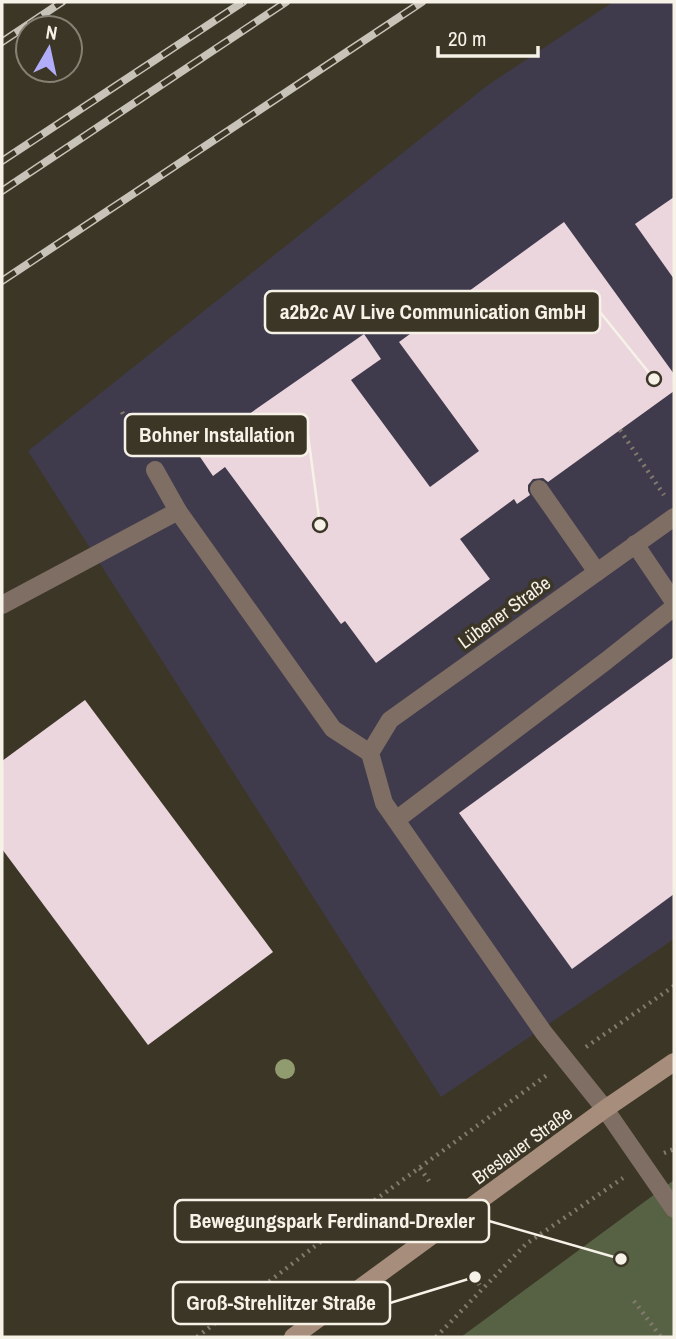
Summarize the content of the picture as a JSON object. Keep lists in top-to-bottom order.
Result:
{
  "streets": {
    "main road": ["Breslauer Straße"],
    "street": ["Lübener Straße"]
  },
  "places": [
    "a2b2c AV Live Communication GmbH",
    "Bohner Installation",
    "Bewegungspark Ferdinand-Drexler",
    "Groß-Strehlitzer Straße"
  ],
  "scale_bar": "20 m",
  "north": "top"
}
